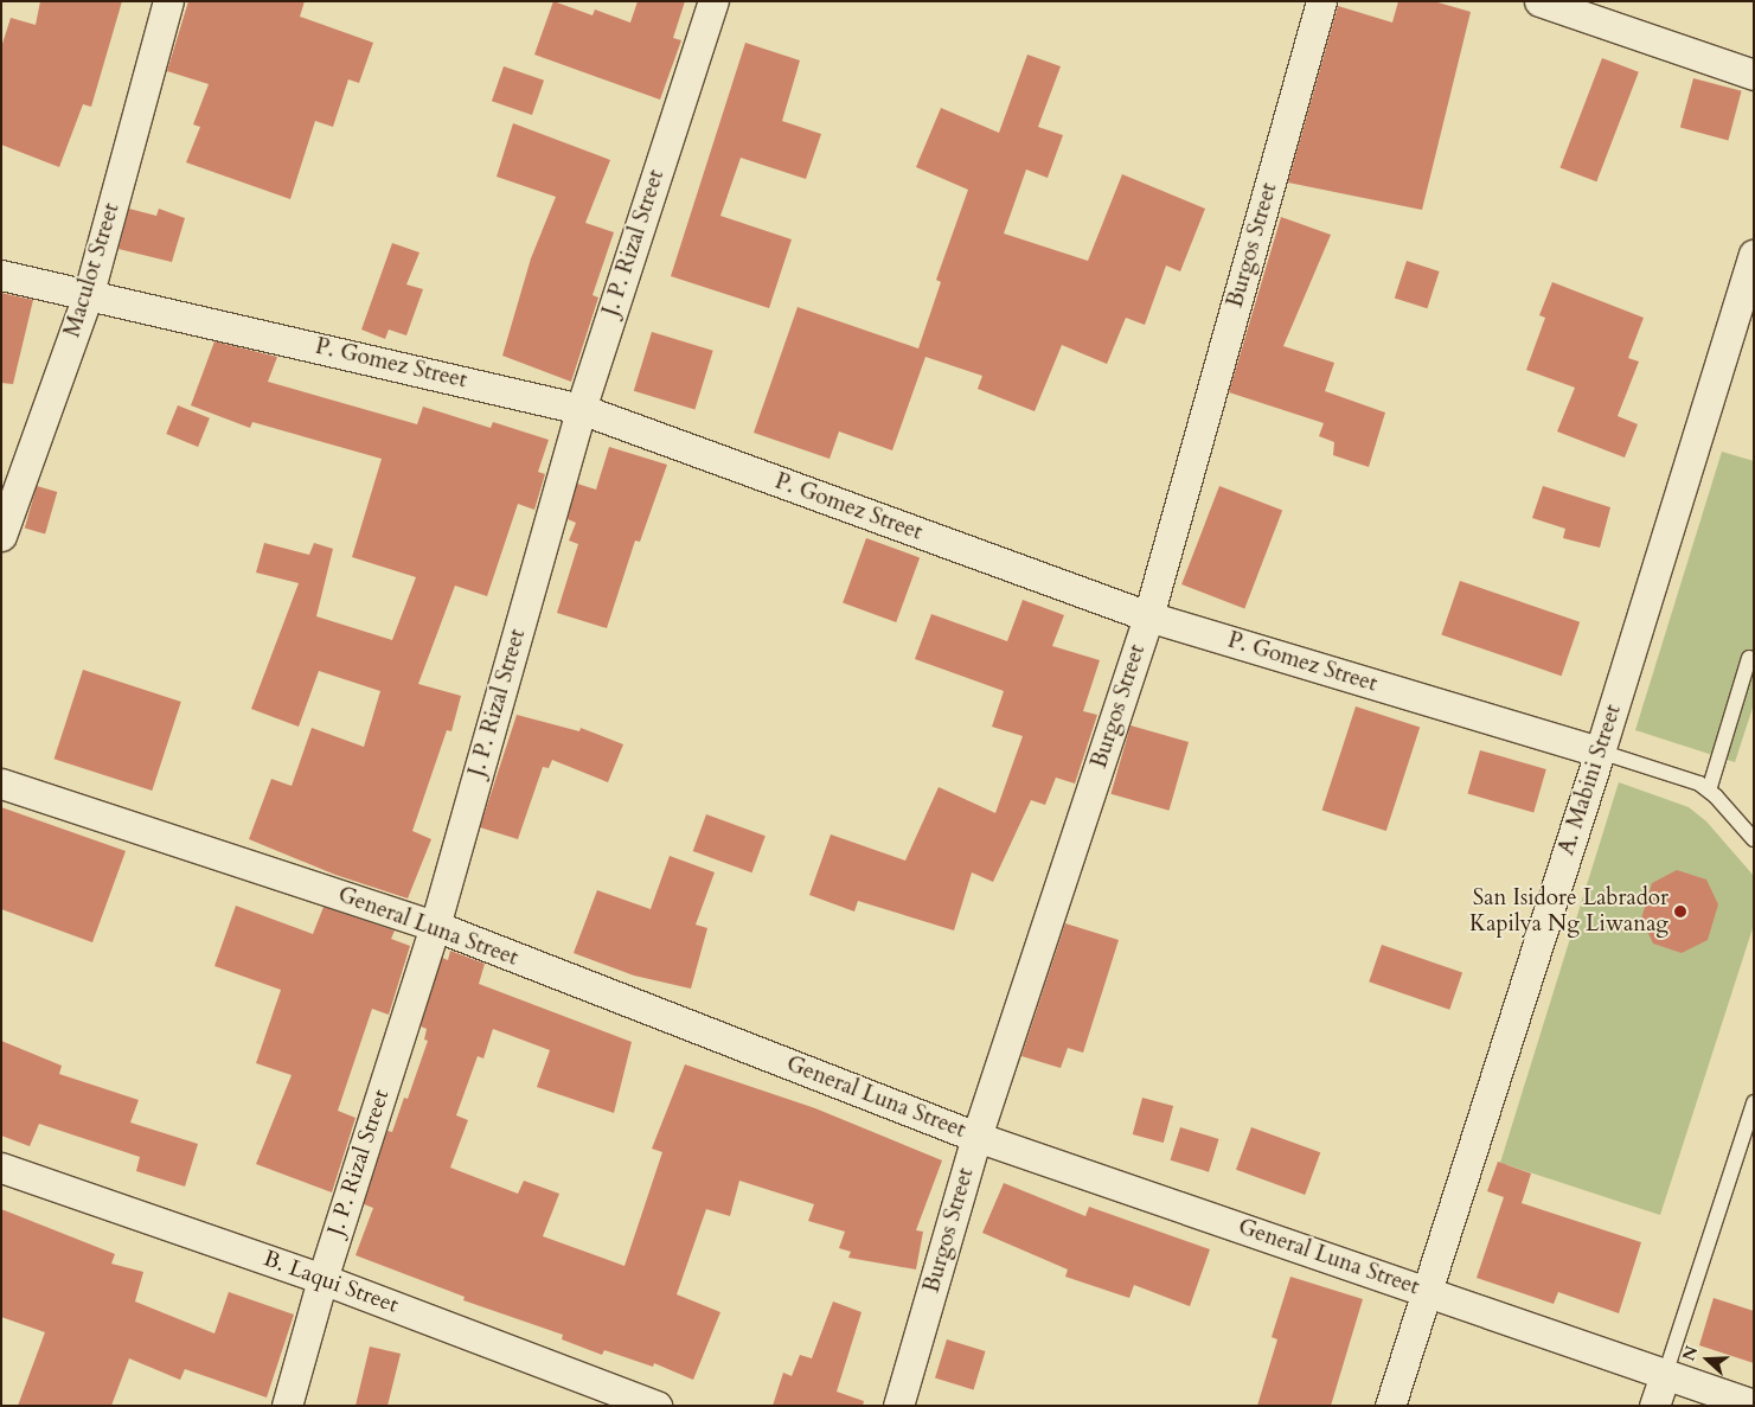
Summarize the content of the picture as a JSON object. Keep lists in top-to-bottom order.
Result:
{
  "streets": {
    "street": [
      "J. P. Rizal Street",
      "Burgos Street",
      "Maculot Street",
      "P. Gomez Street",
      "A. Mabini Street",
      "General Luna Street",
      "B. Laqui Street"
    ]
  },
  "crossings": [
    ["J. P. Rizal Street", "P. Gomez Street"],
    ["J. P. Rizal Street", "General Luna Street"],
    ["J. P. Rizal Street", "B. Laqui Street"],
    ["Burgos Street", "P. Gomez Street"],
    ["Burgos Street", "General Luna Street"],
    ["Maculot Street", "P. Gomez Street"],
    ["P. Gomez Street", "A. Mabini Street"],
    ["A. Mabini Street", "General Luna Street"]
  ],
  "places": ["San Isidore Labrador Kapilya Ng Liwanag"],
  "north": "left"
}
